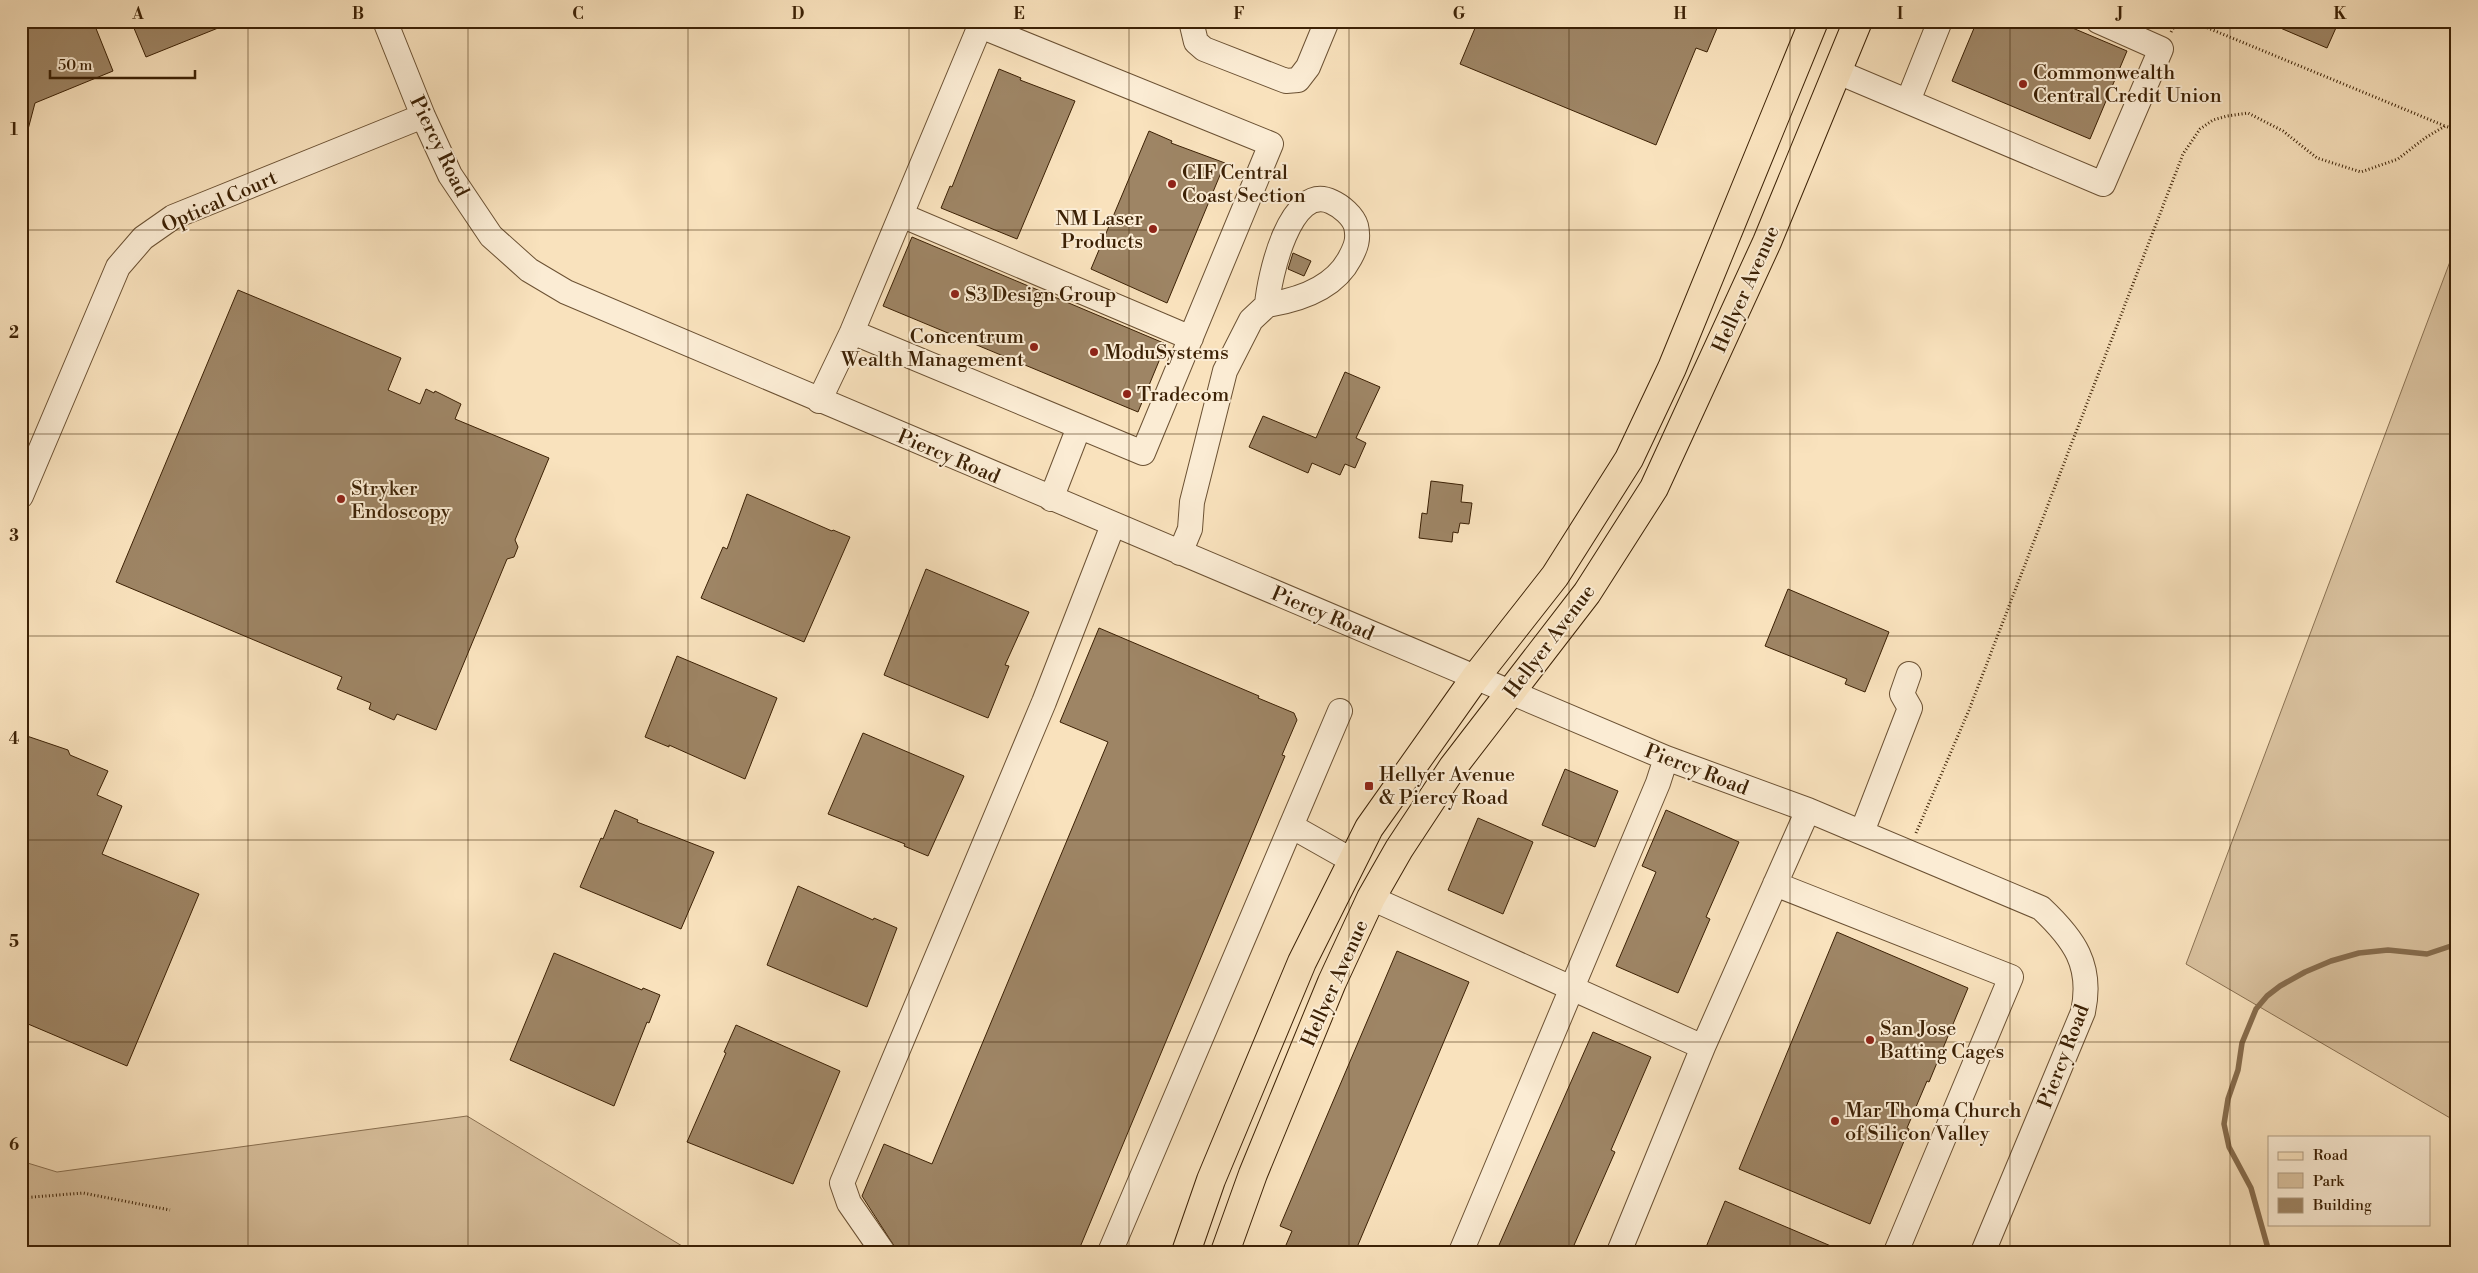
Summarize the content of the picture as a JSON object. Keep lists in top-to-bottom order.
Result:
{
  "streets": {
    "main road": ["Hellyer Avenue"],
    "street": ["Piercy Road", "Optical Court"]
  },
  "crossings": [
    ["Piercy Road", "Optical Court"],
    ["Piercy Road", "Hellyer Avenue"]
  ],
  "places": {
    "other": [
      "Commonwealth Central Credit Union",
      "CIF Central Coast Section",
      "NM Laser Products",
      "S3 Design Group",
      "Concentrum Wealth Management",
      "ModuSystems",
      "Tradecom",
      "Stryker Endoscopy",
      "San Jose Batting Cages",
      "Mar Thoma Church of Silicon Valley"
    ],
    "transit": ["Hellyer Avenue & Piercy Road"]
  },
  "legend": ["Road", "Park", "Building"],
  "scale_bar": "50 m",
  "grid": {
    "columns": [
      "A",
      "B",
      "C",
      "D",
      "E",
      "F",
      "G",
      "H",
      "I",
      "J",
      "K"
    ],
    "rows": [
      "1",
      "2",
      "3",
      "4",
      "5",
      "6"
    ]
  }
}
